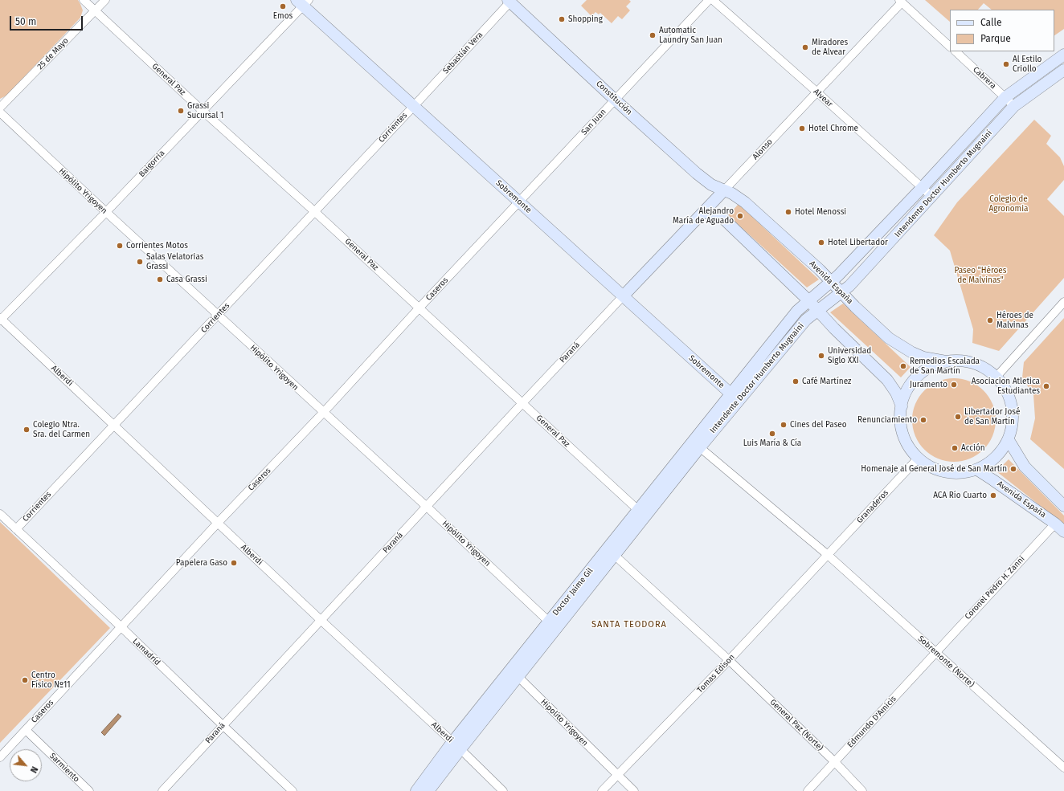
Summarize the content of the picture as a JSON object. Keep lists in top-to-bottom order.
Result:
{
  "streets": {
    "main road": [
      "Constitución",
      "Alonso",
      "Intendente Doctor Humberto Mugnaini",
      "Sobremonte",
      "Avenida España",
      "Doctor Jaime Gil"
    ],
    "street": [
      "Sebastián Vera",
      "25 de Mayo",
      "Cabrera",
      "General Paz",
      "Alvear",
      "San Juan",
      "Corrientes",
      "Baigorria",
      "Hipólito Yrigoyen",
      "Caseros",
      "Paraná",
      "Alberdi",
      "Granaderos",
      "Coronel Pedro H. Zanni",
      "Lamadrid",
      "Sobremonte (Norte)",
      "Tomas Edison",
      "Edmundo D'Amicis",
      "Hipolito Yrigoyen",
      "General Paz (Norte)",
      "Sarmiento"
    ]
  },
  "crossings": [
    ["Sebastián Vera", "Constitución"],
    ["Sebastián Vera", "Corrientes"],
    ["Sebastián Vera", "Sobremonte"],
    ["25 de Mayo", "General Paz"],
    ["Cabrera", "Intendente Doctor Humberto Mugnaini"],
    ["General Paz", "Corrientes"],
    ["General Paz", "Baigorria"],
    ["General Paz", "Caseros"],
    ["General Paz", "Paraná"],
    ["General Paz", "Doctor Jaime Gil"],
    ["Constitución", "San Juan"],
    ["Constitución", "Alonso"],
    ["Constitución", "Avenida España"],
    ["Alvear", "Alonso"],
    ["Alvear", "Intendente Doctor Humberto Mugnaini"],
    ["San Juan", "Sobremonte"],
    ["San Juan", "Caseros"],
    ["Corrientes", "Hipólito Yrigoyen"],
    ["Corrientes", "Sobremonte"],
    ["Corrientes", "Alberdi"],
    ["Corrientes", "Lamadrid"],
    ["Alonso", "Sobremonte"],
    ["Alonso", "Avenida España"],
    ["Alonso", "Paraná"],
    ["Baigorria", "Hipólito Yrigoyen"],
    ["Baigorria", "Sobremonte"],
    ["Baigorria", "Alberdi"],
    ["Intendente Doctor Humberto Mugnaini", "Sobremonte"],
    ["Intendente Doctor Humberto Mugnaini", "Avenida España"],
    ["Intendente Doctor Humberto Mugnaini", "Doctor Jaime Gil"],
    ["Hipólito Yrigoyen", "Caseros"],
    ["Hipólito Yrigoyen", "Paraná"],
    ["Hipólito Yrigoyen", "Doctor Jaime Gil"],
    ["Sobremonte", "Caseros"],
    ["Sobremonte", "Paraná"],
    ["Sobremonte", "Doctor Jaime Gil"],
    ["Avenida España", "Granaderos"],
    ["Avenida España", "Coronel Pedro H. Zanni"],
    ["Caseros", "Alberdi"],
    ["Caseros", "Lamadrid"],
    ["Caseros", "Sarmiento"],
    ["Paraná", "Alberdi"],
    ["Paraná", "Lamadrid"],
    ["Alberdi", "Doctor Jaime Gil"],
    ["Granaderos", "Sobremonte (Norte)"],
    ["Granaderos", "Tomas Edison"],
    ["Coronel Pedro H. Zanni", "Sobremonte (Norte)"],
    ["Coronel Pedro H. Zanni", "Edmundo D'Amicis"],
    ["Doctor Jaime Gil", "Hipolito Yrigoyen"],
    ["Sobremonte (Norte)", "Tomas Edison"],
    ["Sobremonte (Norte)", "Edmundo D'Amicis"],
    ["Tomas Edison", "Hipolito Yrigoyen"],
    ["Tomas Edison", "General Paz (Norte)"],
    ["Edmundo D'Amicis", "General Paz (Norte)"]
  ],
  "districts": ["SANTA TEODORA"],
  "parks": ["Colegio de Agronomia", "Paseo \"Héroes de Malvinas\""],
  "places": [
    "Emos",
    "Shopping",
    "Automatic Laundry San Juan",
    "Miradores de Alvear",
    "Al Estilo Criollo",
    "Grassi Sucursal 1",
    "Hotel Chrome",
    "Hotel Menossi",
    "Alejandro María de Aguado",
    "Hotel Libertador",
    "Corrientes Motos",
    "Salas Velatorias Grassi",
    "Casa Grassi",
    "Héroes de Malvinas",
    "Universidad Siglo XXI",
    "Remedios Escalada de San Martín",
    "Café Martínez",
    "Juramento",
    "Asociacion Atletica Estudiantes",
    "Libertador José de San Martín",
    "Renunciamiento",
    "Cines del Paseo",
    "Colegio Ntra. Sra. del Carmen",
    "Luis María & Cía",
    "Acción",
    "Homenaje al General José de San Martín",
    "ACA Río Cuarto",
    "Papelera Gaso",
    "Centro Físico Nº11"
  ],
  "legend": ["Calle", "Parque"],
  "scale_bar": "50 m",
  "north": "bottom right"
}
